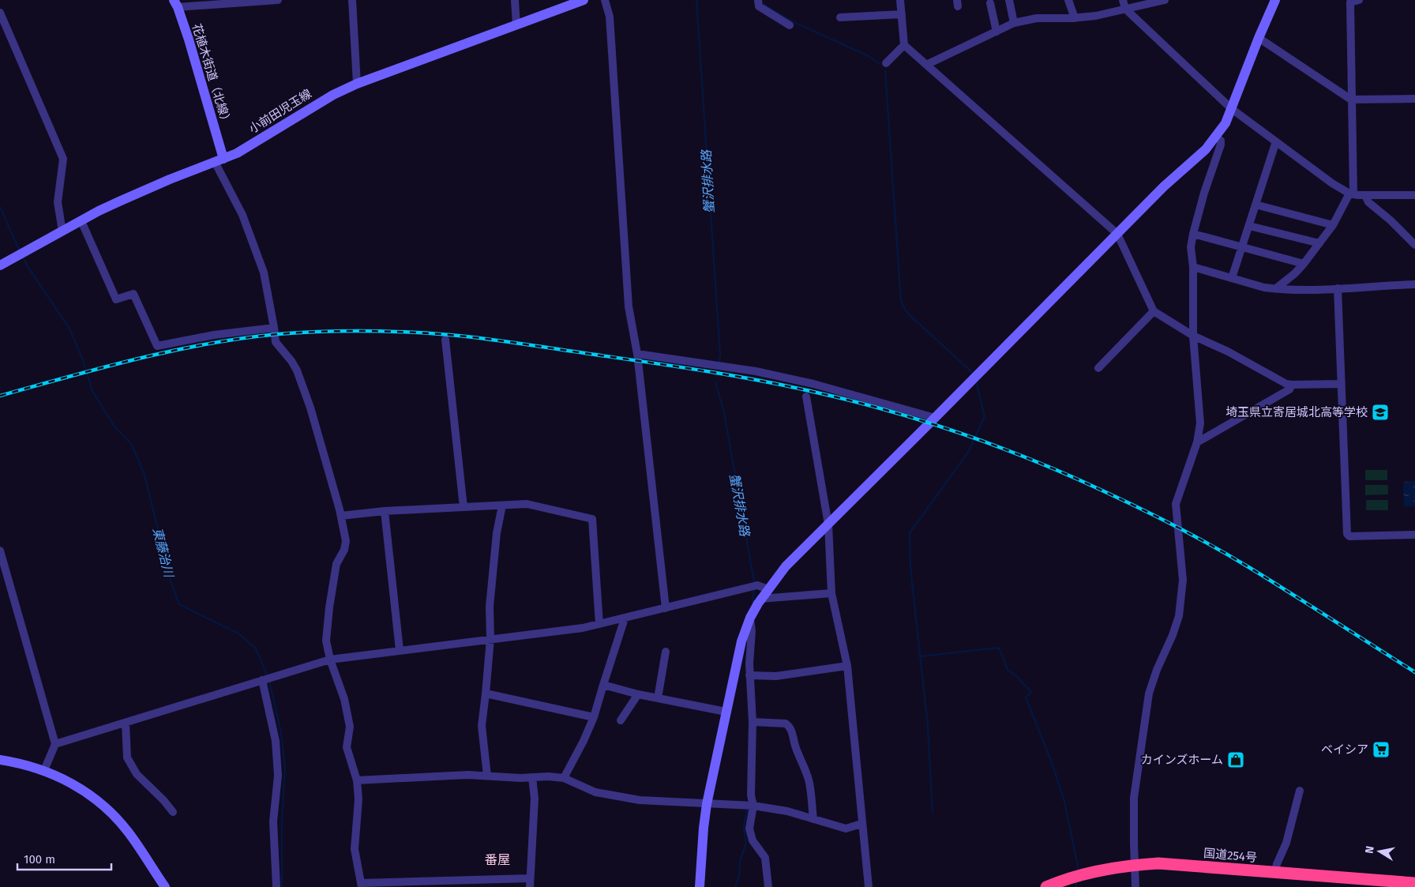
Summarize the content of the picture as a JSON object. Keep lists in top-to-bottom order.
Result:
{
  "streets": {
    "highway": ["国道254号"],
    "street": ["花植木街道（北線）", "小前田児玉線"]
  },
  "crossings": [
    ["花植木街道（北線）", "小前田児玉線"]
  ],
  "districts": ["番屋"],
  "water": ["蟹沢排水路", "東藤治川"],
  "places": {
    "school or university": ["埼玉県立寄居城北高等学校"],
    "supermarket": ["ベイシア"],
    "shop": ["カインズホーム"]
  },
  "scale_bar": "100 m",
  "north": "left"
}
